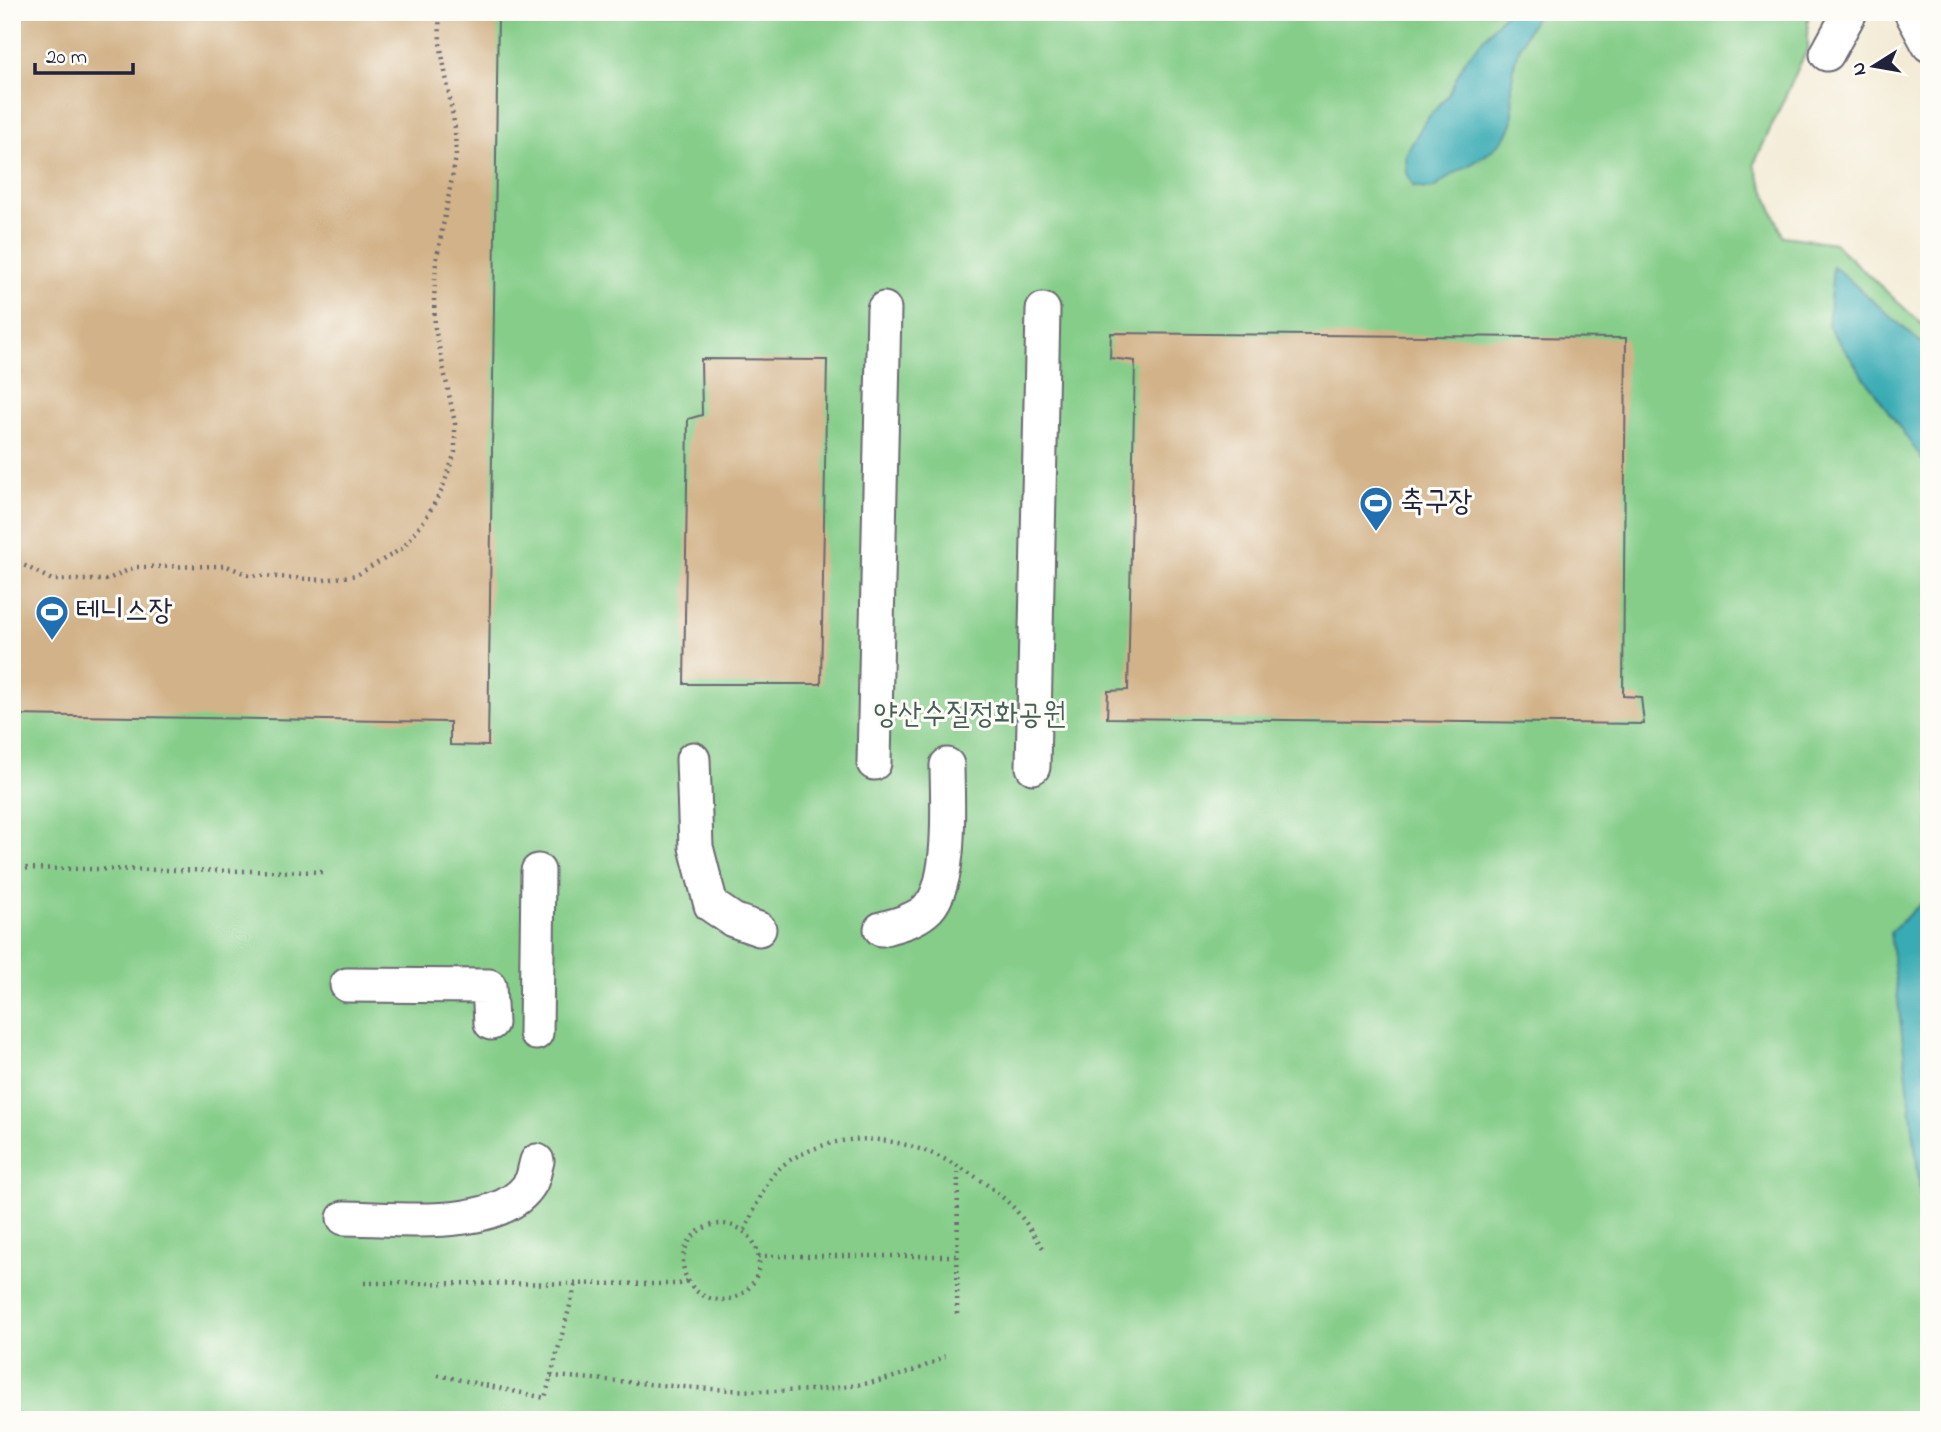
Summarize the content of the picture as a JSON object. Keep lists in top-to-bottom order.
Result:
{
  "parks": ["양산수질정화공원"],
  "places": {
    "sports": ["축구장", "테니스장"]
  },
  "scale_bar": "20 m",
  "north": "left"
}
